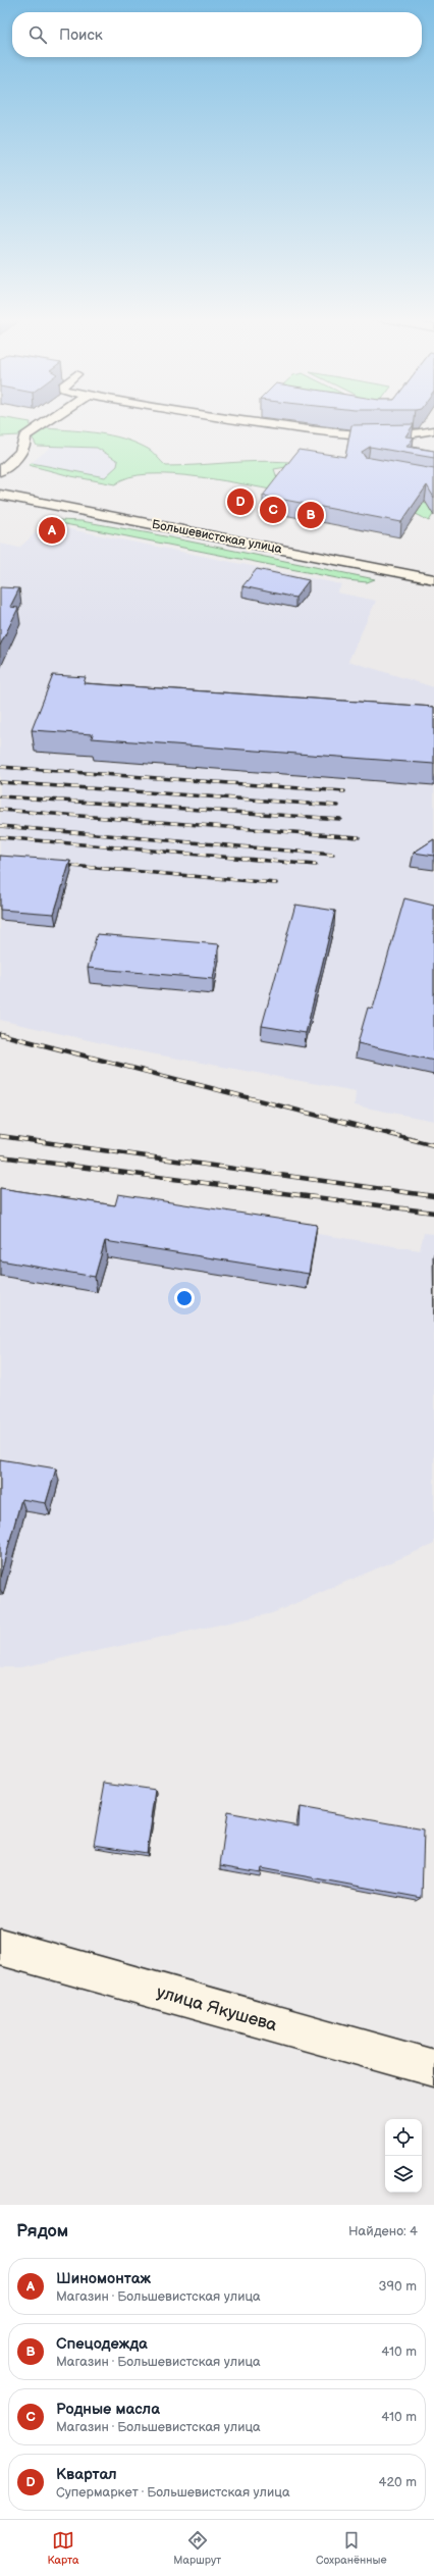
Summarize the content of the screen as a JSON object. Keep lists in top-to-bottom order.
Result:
{
  "streets": {
    "main road": ["Большевистская улица", "улица Якушева"]
  },
  "page": {
    "search": "Поиск",
    "pins": [
      "D",
      "C",
      "B",
      "A"
    ],
    "heading": ["Рядом", "Найдено: 4"],
    "list": [
      {
        "mark": "A",
        "name": "Шиномонтаж",
        "note": "Магазин · Большевистская улица",
        "value": "390 m"
      },
      {
        "mark": "B",
        "name": "Спецодежда",
        "note": "Магазин · Большевистская улица",
        "value": "410 m"
      },
      {
        "mark": "C",
        "name": "Родные масла",
        "note": "Магазин · Большевистская улица",
        "value": "410 m"
      },
      {
        "mark": "D",
        "name": "Квартал",
        "note": "Супермаркет · Большевистская улица",
        "value": "420 m"
      }
    ],
    "nav": ["Карта", "Маршрут", "Сохранённые"]
  }
}
